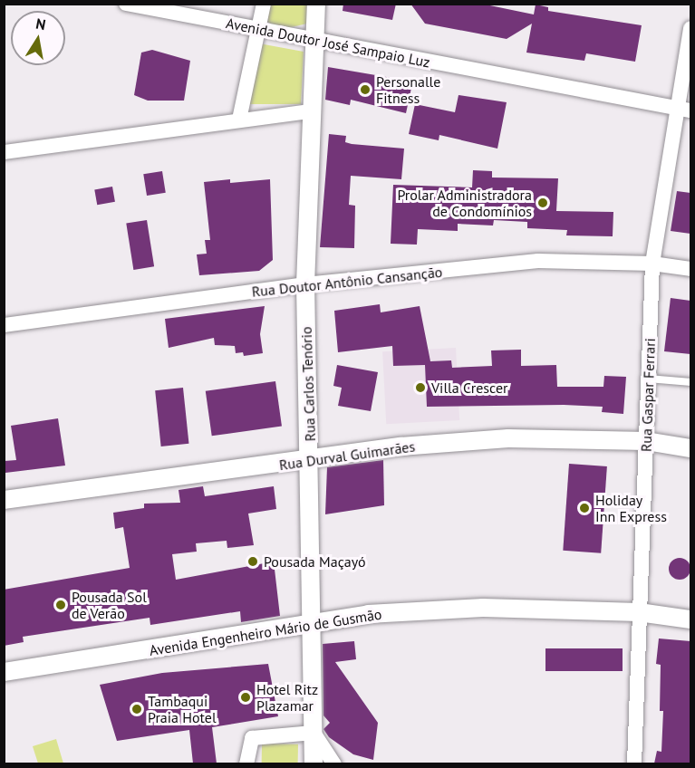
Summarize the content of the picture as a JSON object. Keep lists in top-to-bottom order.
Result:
{
  "streets": {
    "street": [
      "Avenida Doutor José Sampaio Luz",
      "Rua Doutor Antônio Cansanção",
      "Rua Carlos Tenório",
      "Rua Gaspar Ferrari",
      "Rua Durval Guimarães",
      "Avenida Engenheiro Mário de Gusmão"
    ]
  },
  "crossings": [
    ["Avenida Doutor José Sampaio Luz", "Rua Carlos Tenório"],
    ["Avenida Doutor José Sampaio Luz", "Rua Gaspar Ferrari"],
    ["Rua Doutor Antônio Cansanção", "Rua Carlos Tenório"],
    ["Rua Doutor Antônio Cansanção", "Rua Gaspar Ferrari"],
    ["Rua Carlos Tenório", "Rua Durval Guimarães"],
    ["Rua Carlos Tenório", "Avenida Engenheiro Mário de Gusmão"],
    ["Rua Gaspar Ferrari", "Rua Durval Guimarães"],
    ["Rua Gaspar Ferrari", "Avenida Engenheiro Mário de Gusmão"]
  ],
  "places": [
    "Personalle Fitness",
    "Prolar Administradora de Condomínios",
    "Villa Crescer",
    "Holiday Inn Express",
    "Pousada Maçayó",
    "Pousada Sol de Verão",
    "Hotel Ritz Plazamar",
    "Tambaqui Praia Hotel"
  ],
  "north": "top"
}
